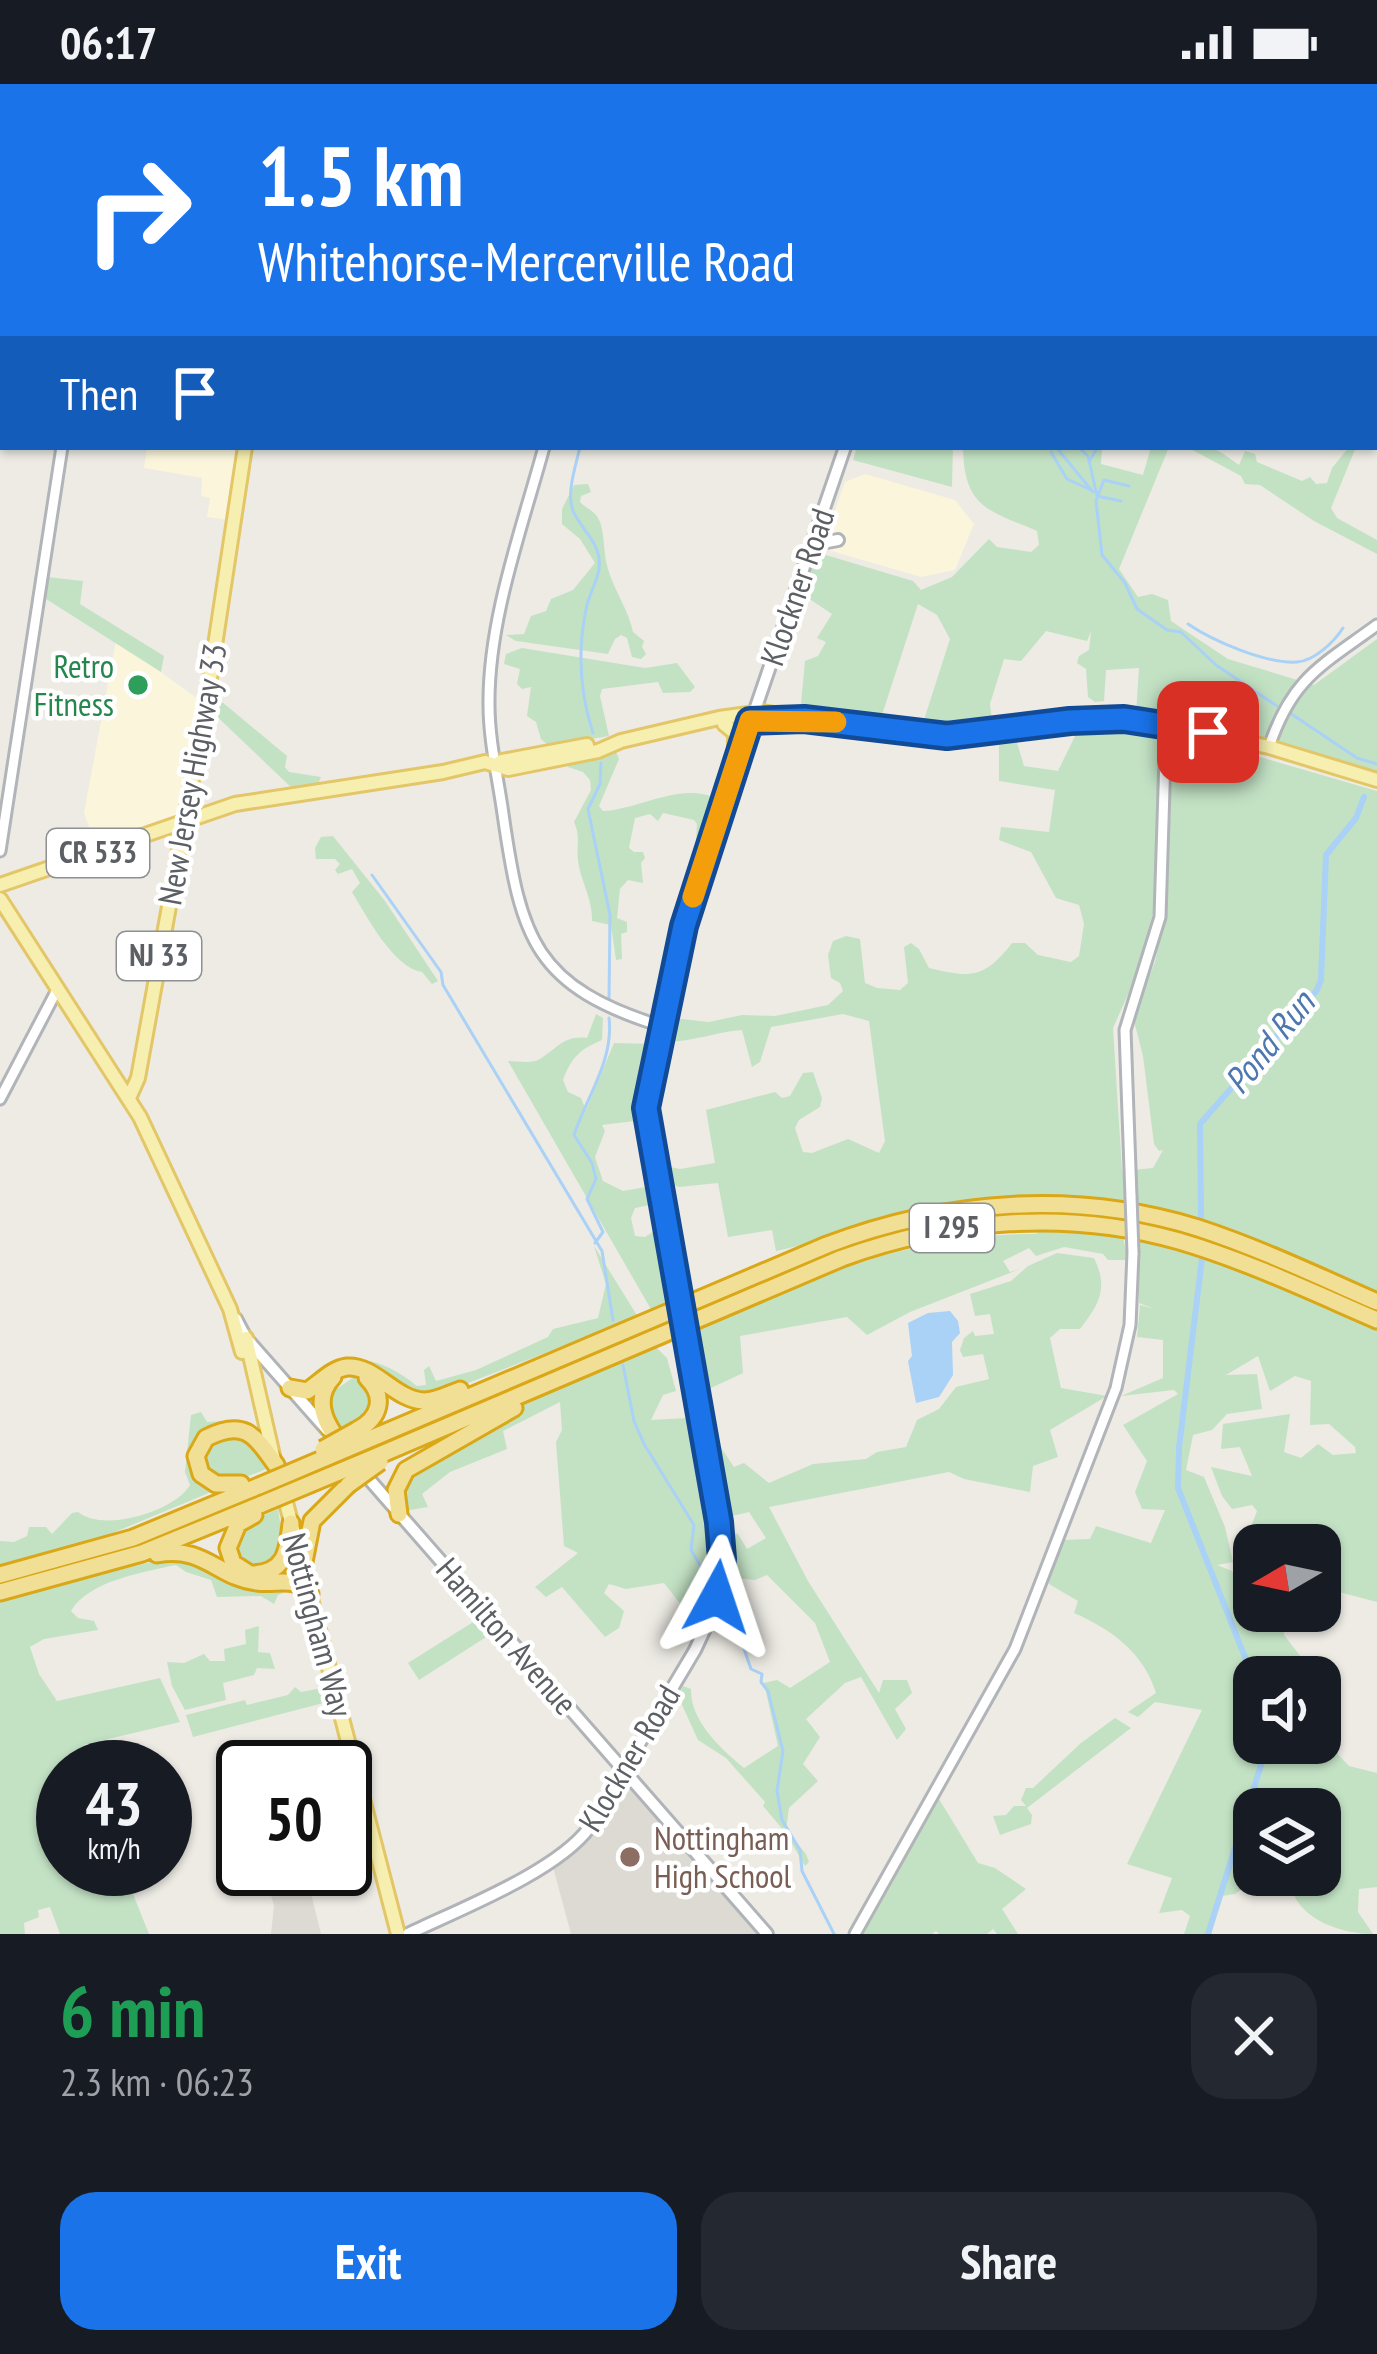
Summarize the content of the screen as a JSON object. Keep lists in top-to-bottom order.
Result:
{
  "streets": {
    "highway": ["I 295"],
    "main road": [
      "Klockner Road",
      "New Jersey Highway 33",
      "CR 533",
      "NJ 33",
      "Nottingham Way",
      "Hamilton Avenue"
    ]
  },
  "crossings": [
    ["Klockner Road", "CR 533"],
    ["Klockner Road", "Hamilton Avenue"],
    ["New Jersey Highway 33", "CR 533"],
    ["New Jersey Highway 33", "Nottingham Way"],
    ["Nottingham Way", "Hamilton Avenue"]
  ],
  "water": ["Pond Run"],
  "places": ["Retro Fitness", "Nottingham High School"],
  "north": "left",
  "page": {
    "status": "06:17",
    "turn": ["1.5 km", "Whitehorse-Mercerville Road"],
    "then": "Then",
    "speed": "43 km/h",
    "limit": "50",
    "heading": ["6 min", "2.3 km · 06:23"],
    "buttons": ["Exit", "Share"]
  }
}
